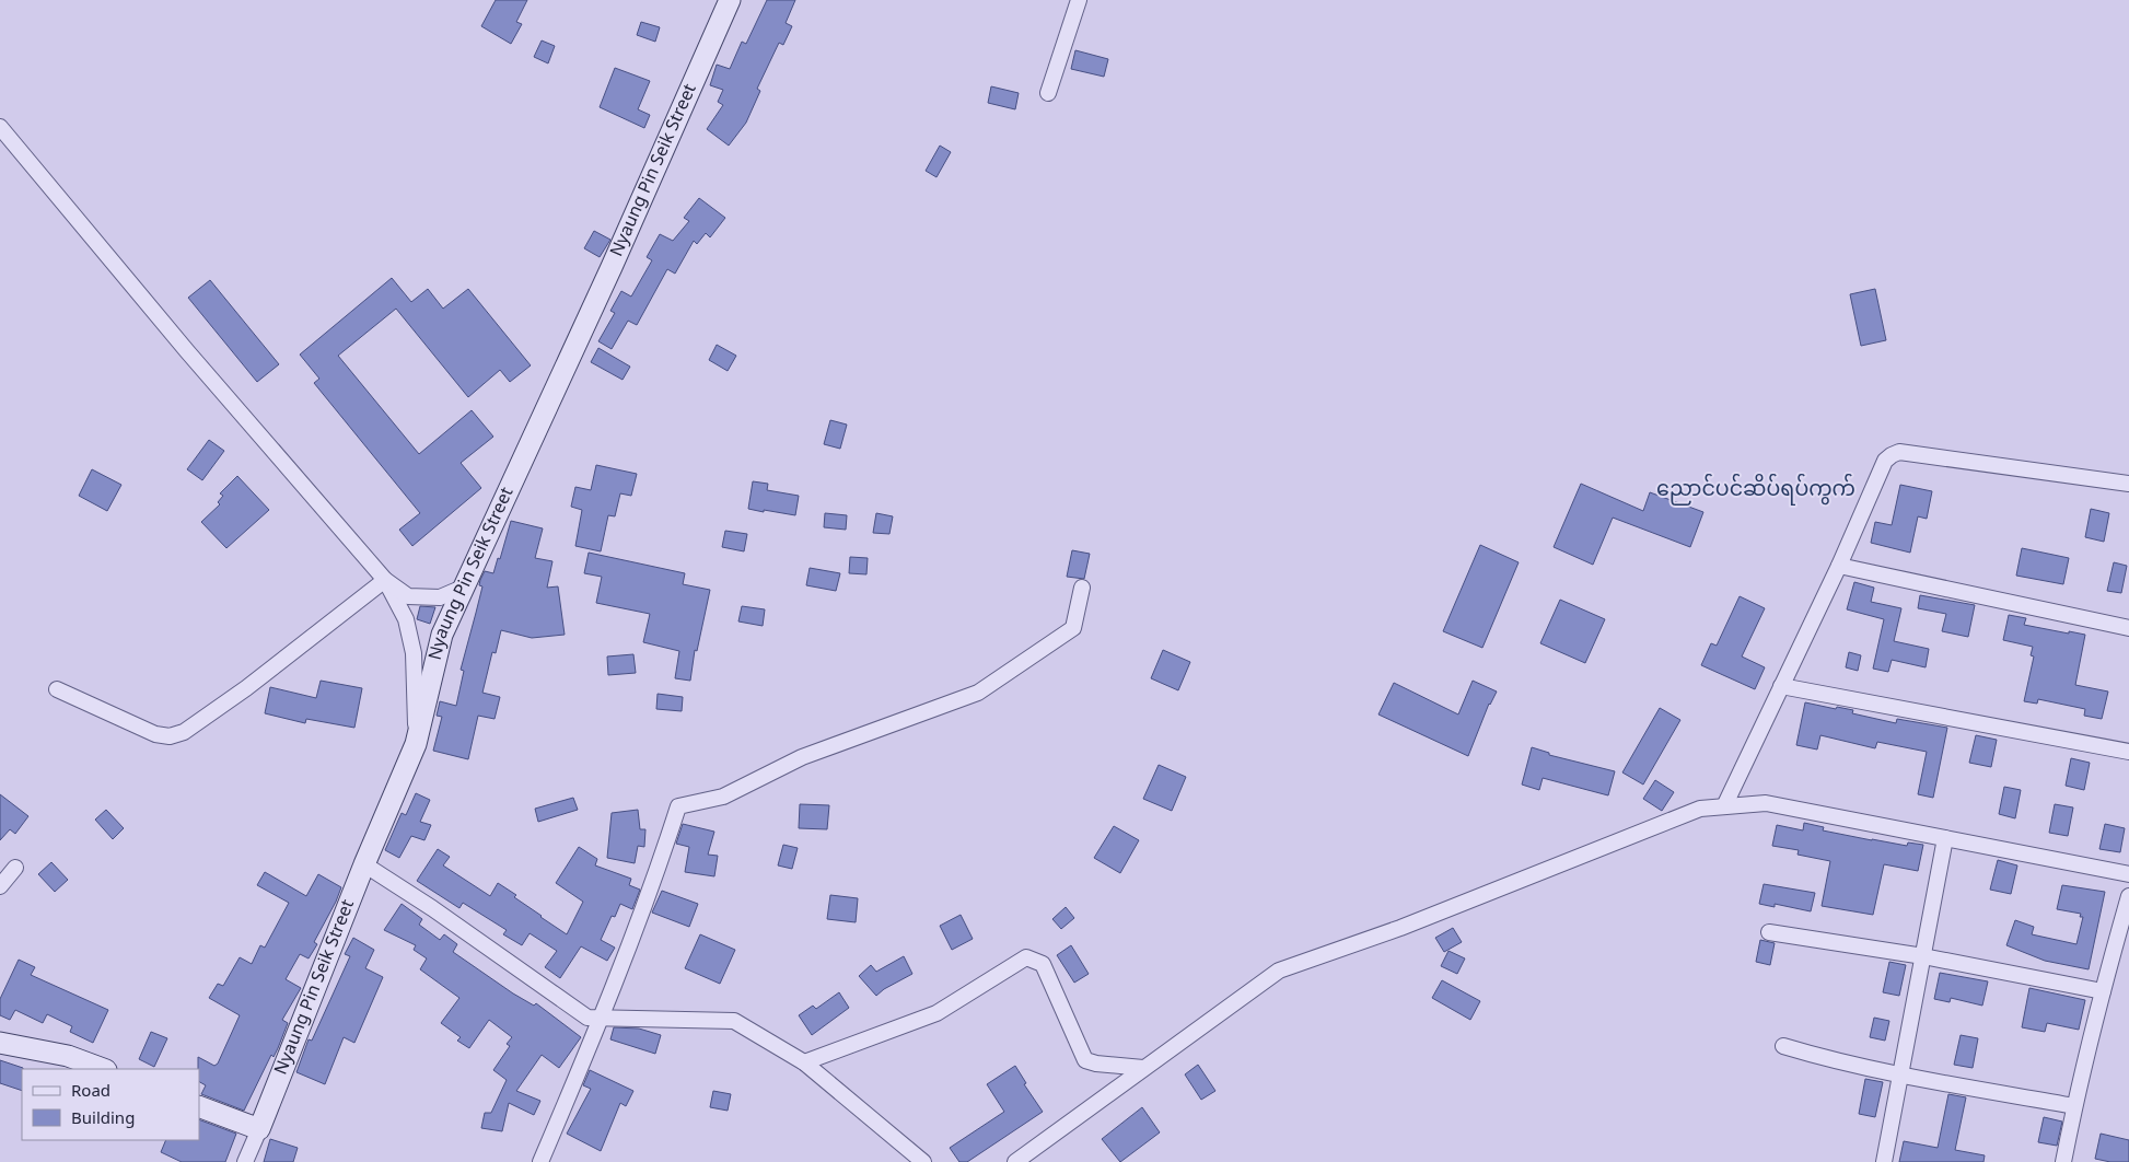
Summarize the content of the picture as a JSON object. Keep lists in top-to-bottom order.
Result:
{
  "streets": {
    "street": ["Nyaung Pin Seik Street"]
  },
  "districts": ["ညောင်ပင်ဆိပ်ရပ်ကွက်"],
  "legend": ["Road", "Building"]
}
